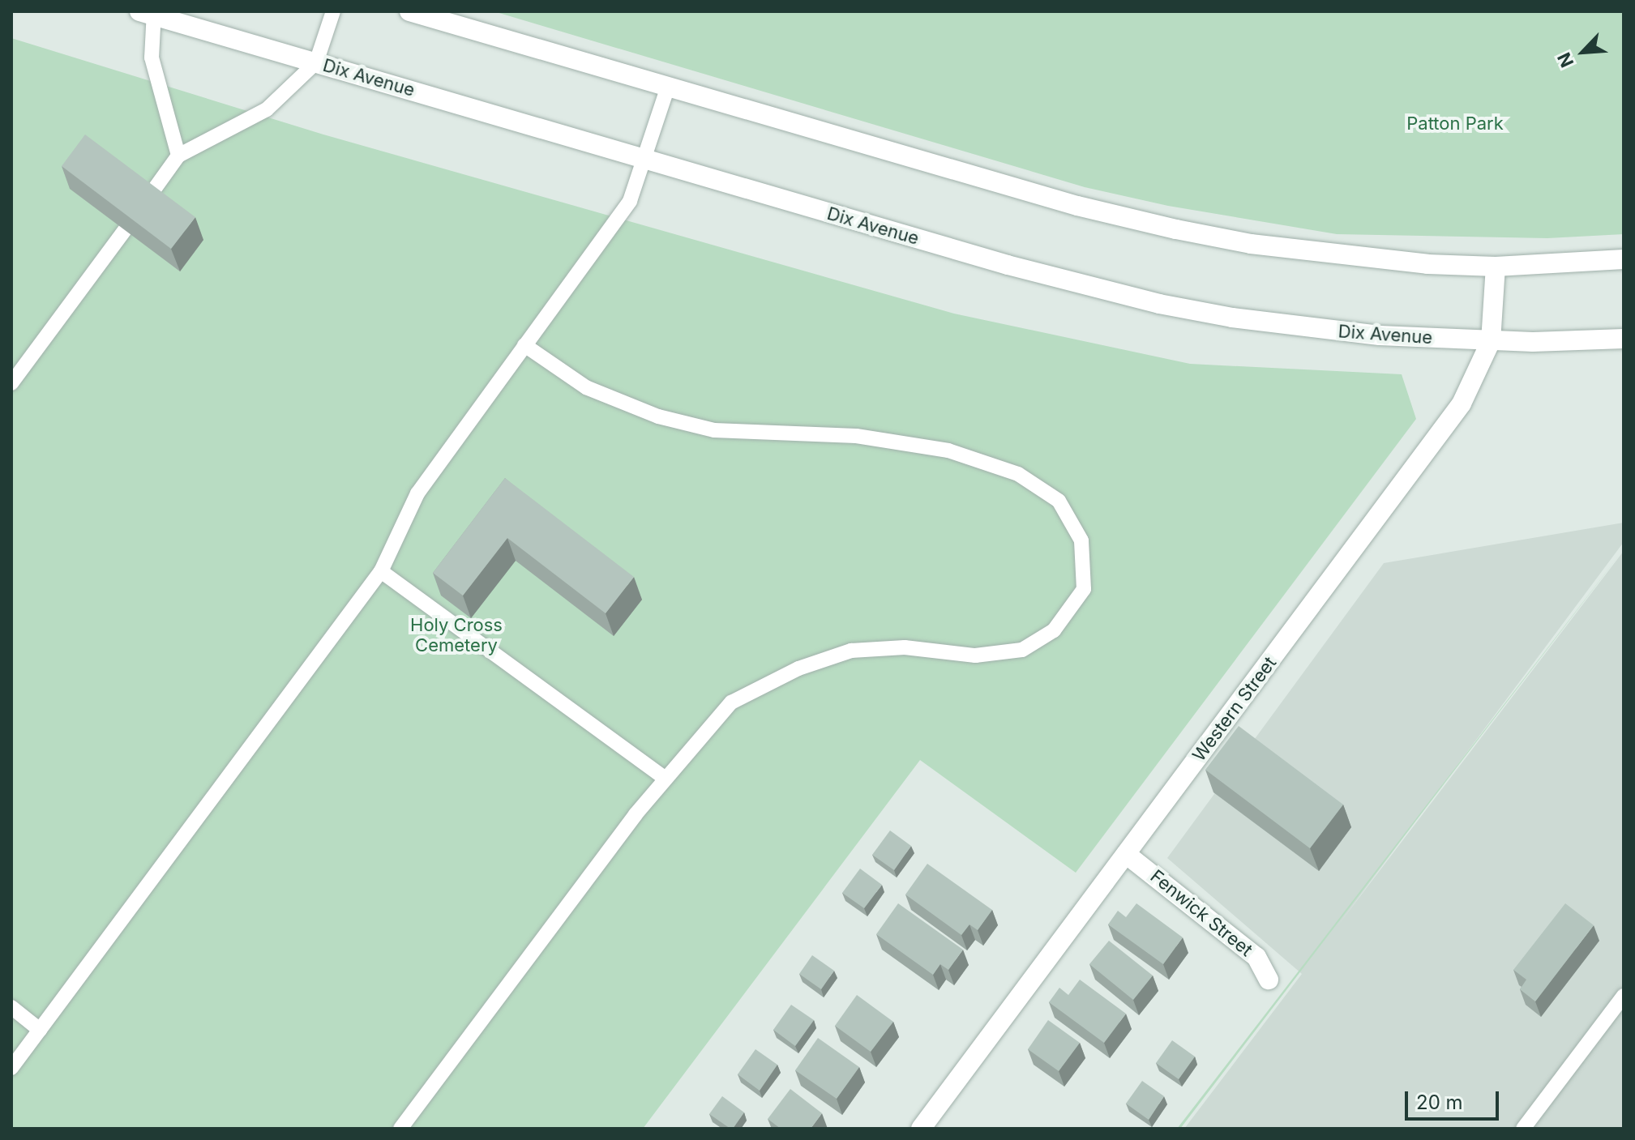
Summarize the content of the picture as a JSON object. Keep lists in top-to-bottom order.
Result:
{
  "streets": {
    "street": ["Dix Avenue", "Western Street", "Fenwick Street"]
  },
  "crossings": [
    ["Dix Avenue", "Western Street"],
    ["Western Street", "Fenwick Street"]
  ],
  "parks": ["Patton Park", "Holy Cross Cemetery"],
  "scale_bar": "20 m",
  "north": "bottom left"
}
